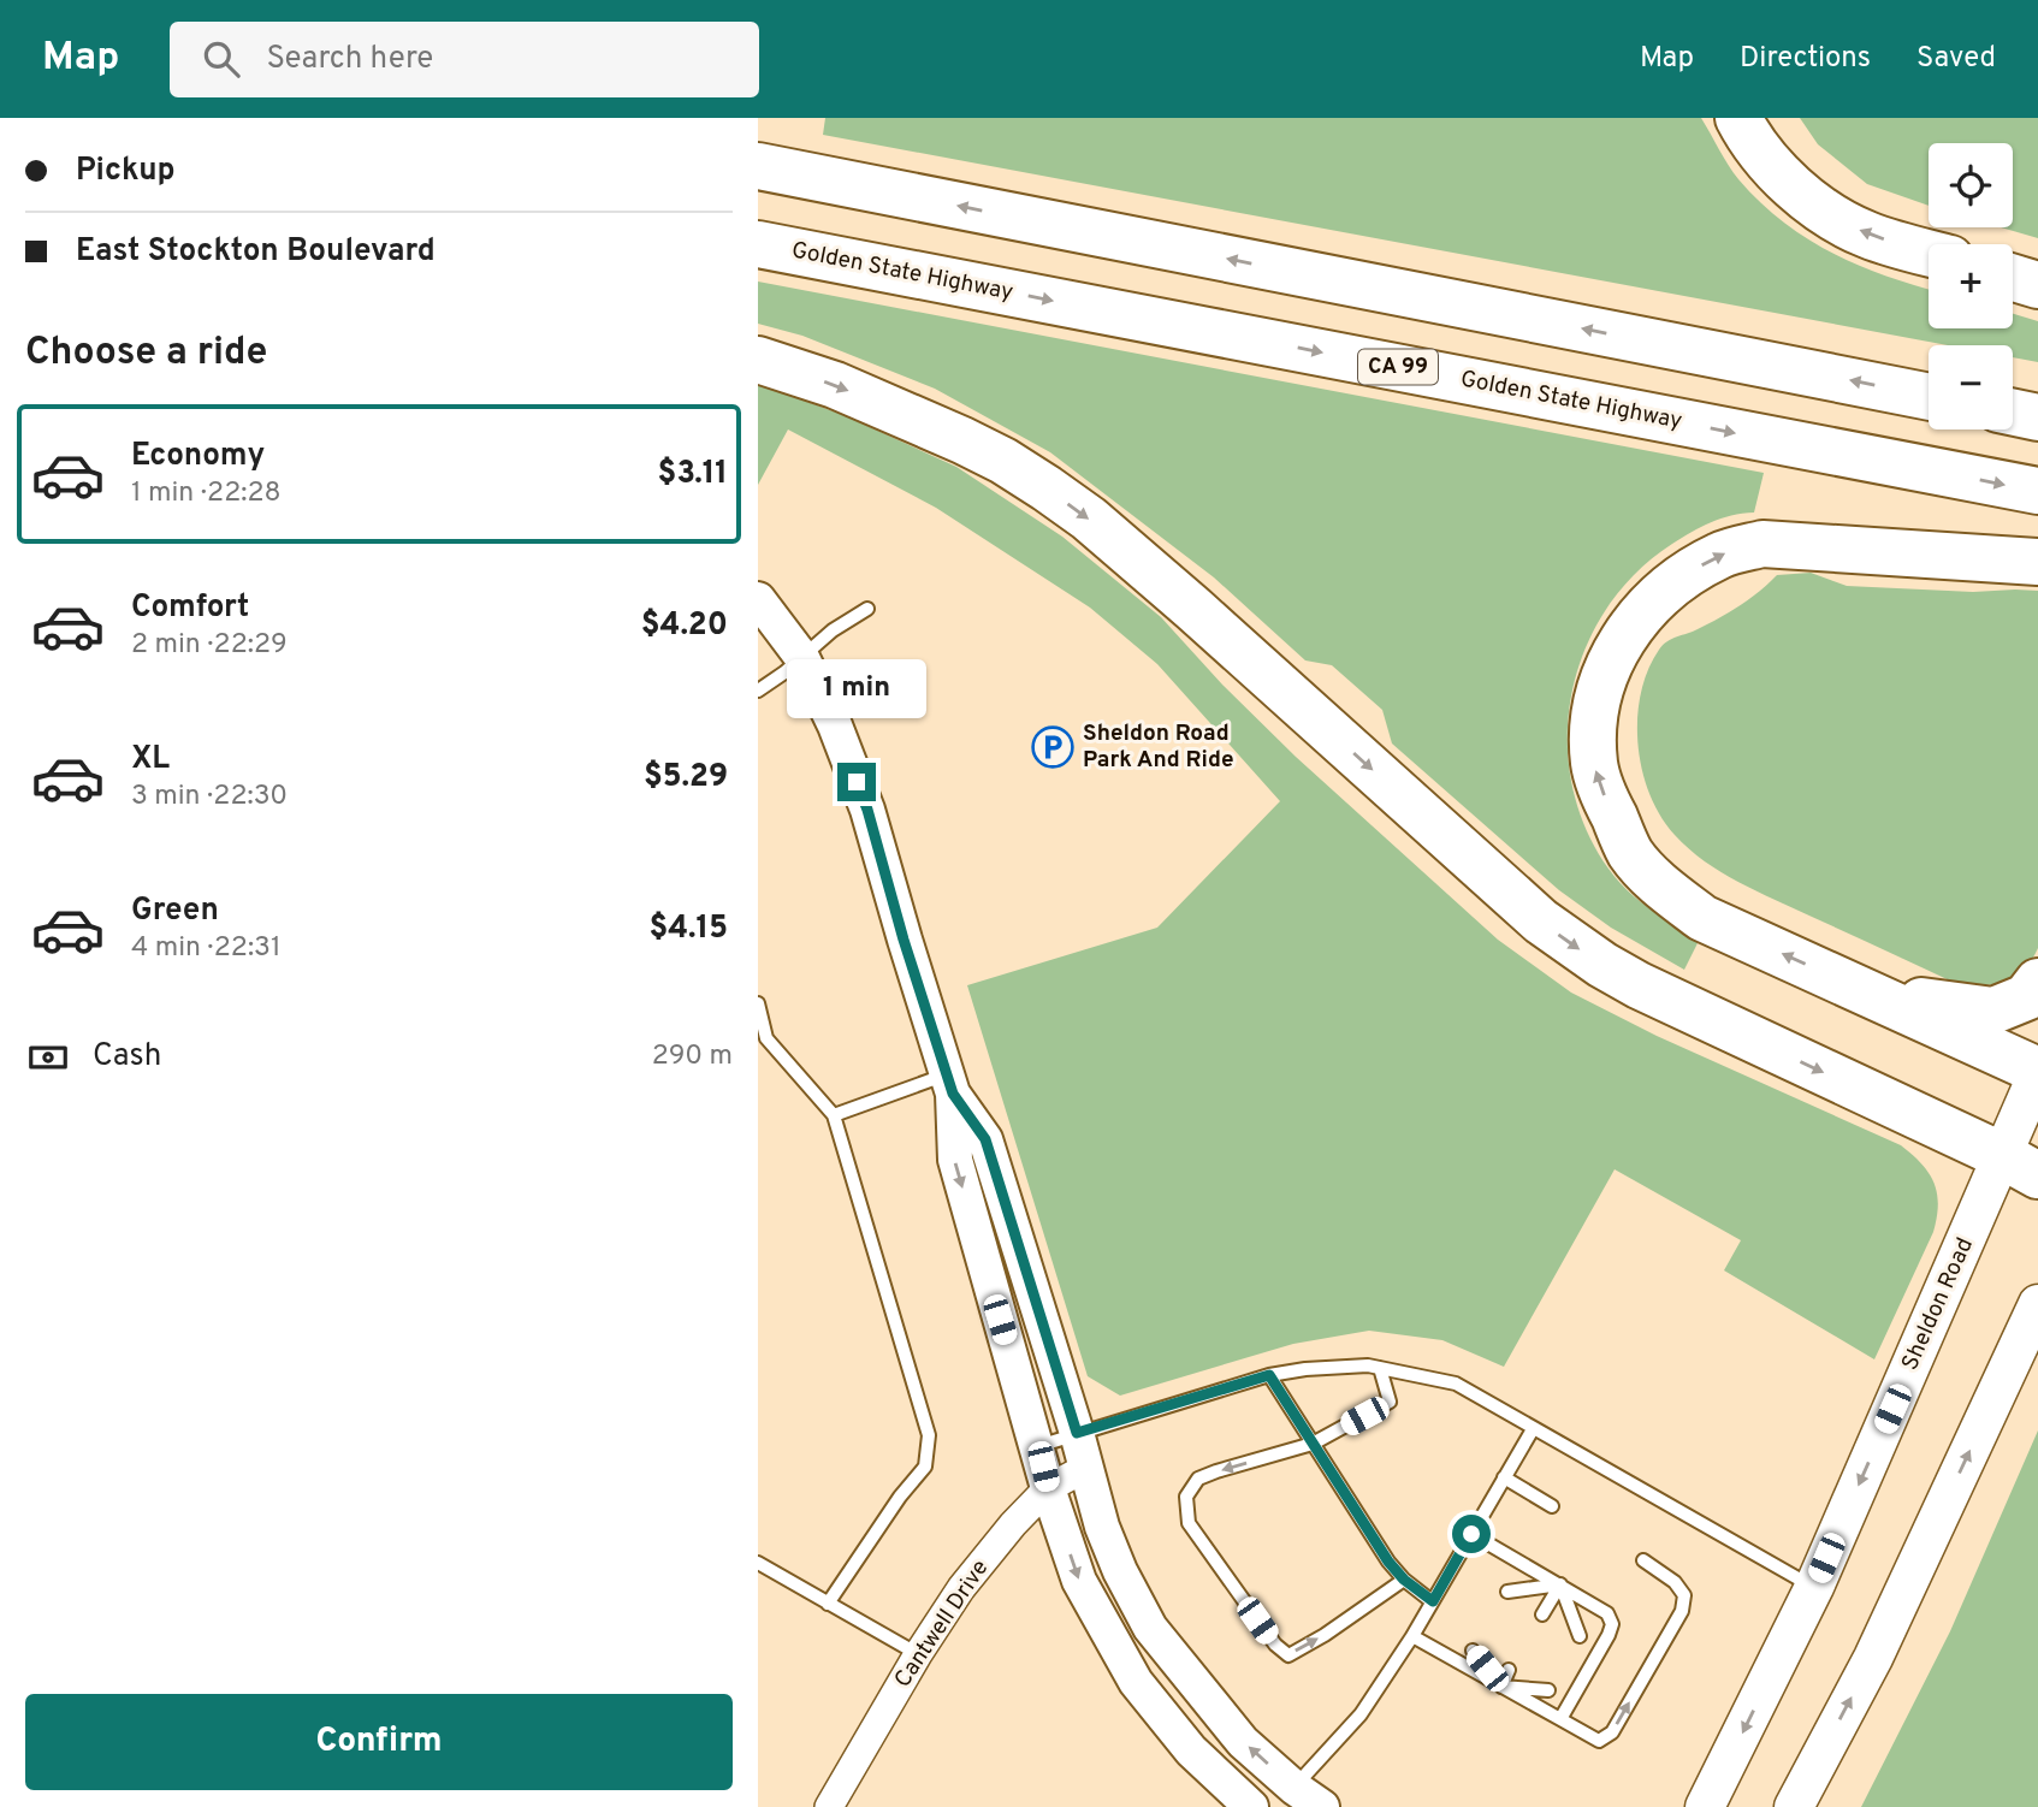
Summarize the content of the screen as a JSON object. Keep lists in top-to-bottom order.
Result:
{
  "streets": {
    "highway": ["Golden State Highway", "CA 99"],
    "main road": ["Sheldon Road"],
    "street": ["Cantwell Drive"]
  },
  "places": {
    "parking": ["Sheldon Road Park And Ride"]
  },
  "page": {
    "header": "Map",
    "search": "Search here",
    "nav": ["Map", "Directions", "Saved"],
    "banner": ["Pickup", "East Stockton Boulevard"],
    "map_buttons": ["+", "−"],
    "heading": "Choose a ride",
    "list": [
      {
        "name": "Economy",
        "note": "1 min · 22:28",
        "value": "$3.11"
      },
      {
        "name": "Comfort",
        "note": "2 min · 22:29",
        "value": "$4.20"
      },
      {
        "name": "XL",
        "note": "3 min · 22:30",
        "value": "$5.29"
      },
      {
        "name": "Green",
        "note": "4 min · 22:31",
        "value": "$4.15"
      }
    ],
    "bubble": "1 min",
    "pay": ["Cash", "290 m"],
    "buttons": "Confirm"
  }
}
